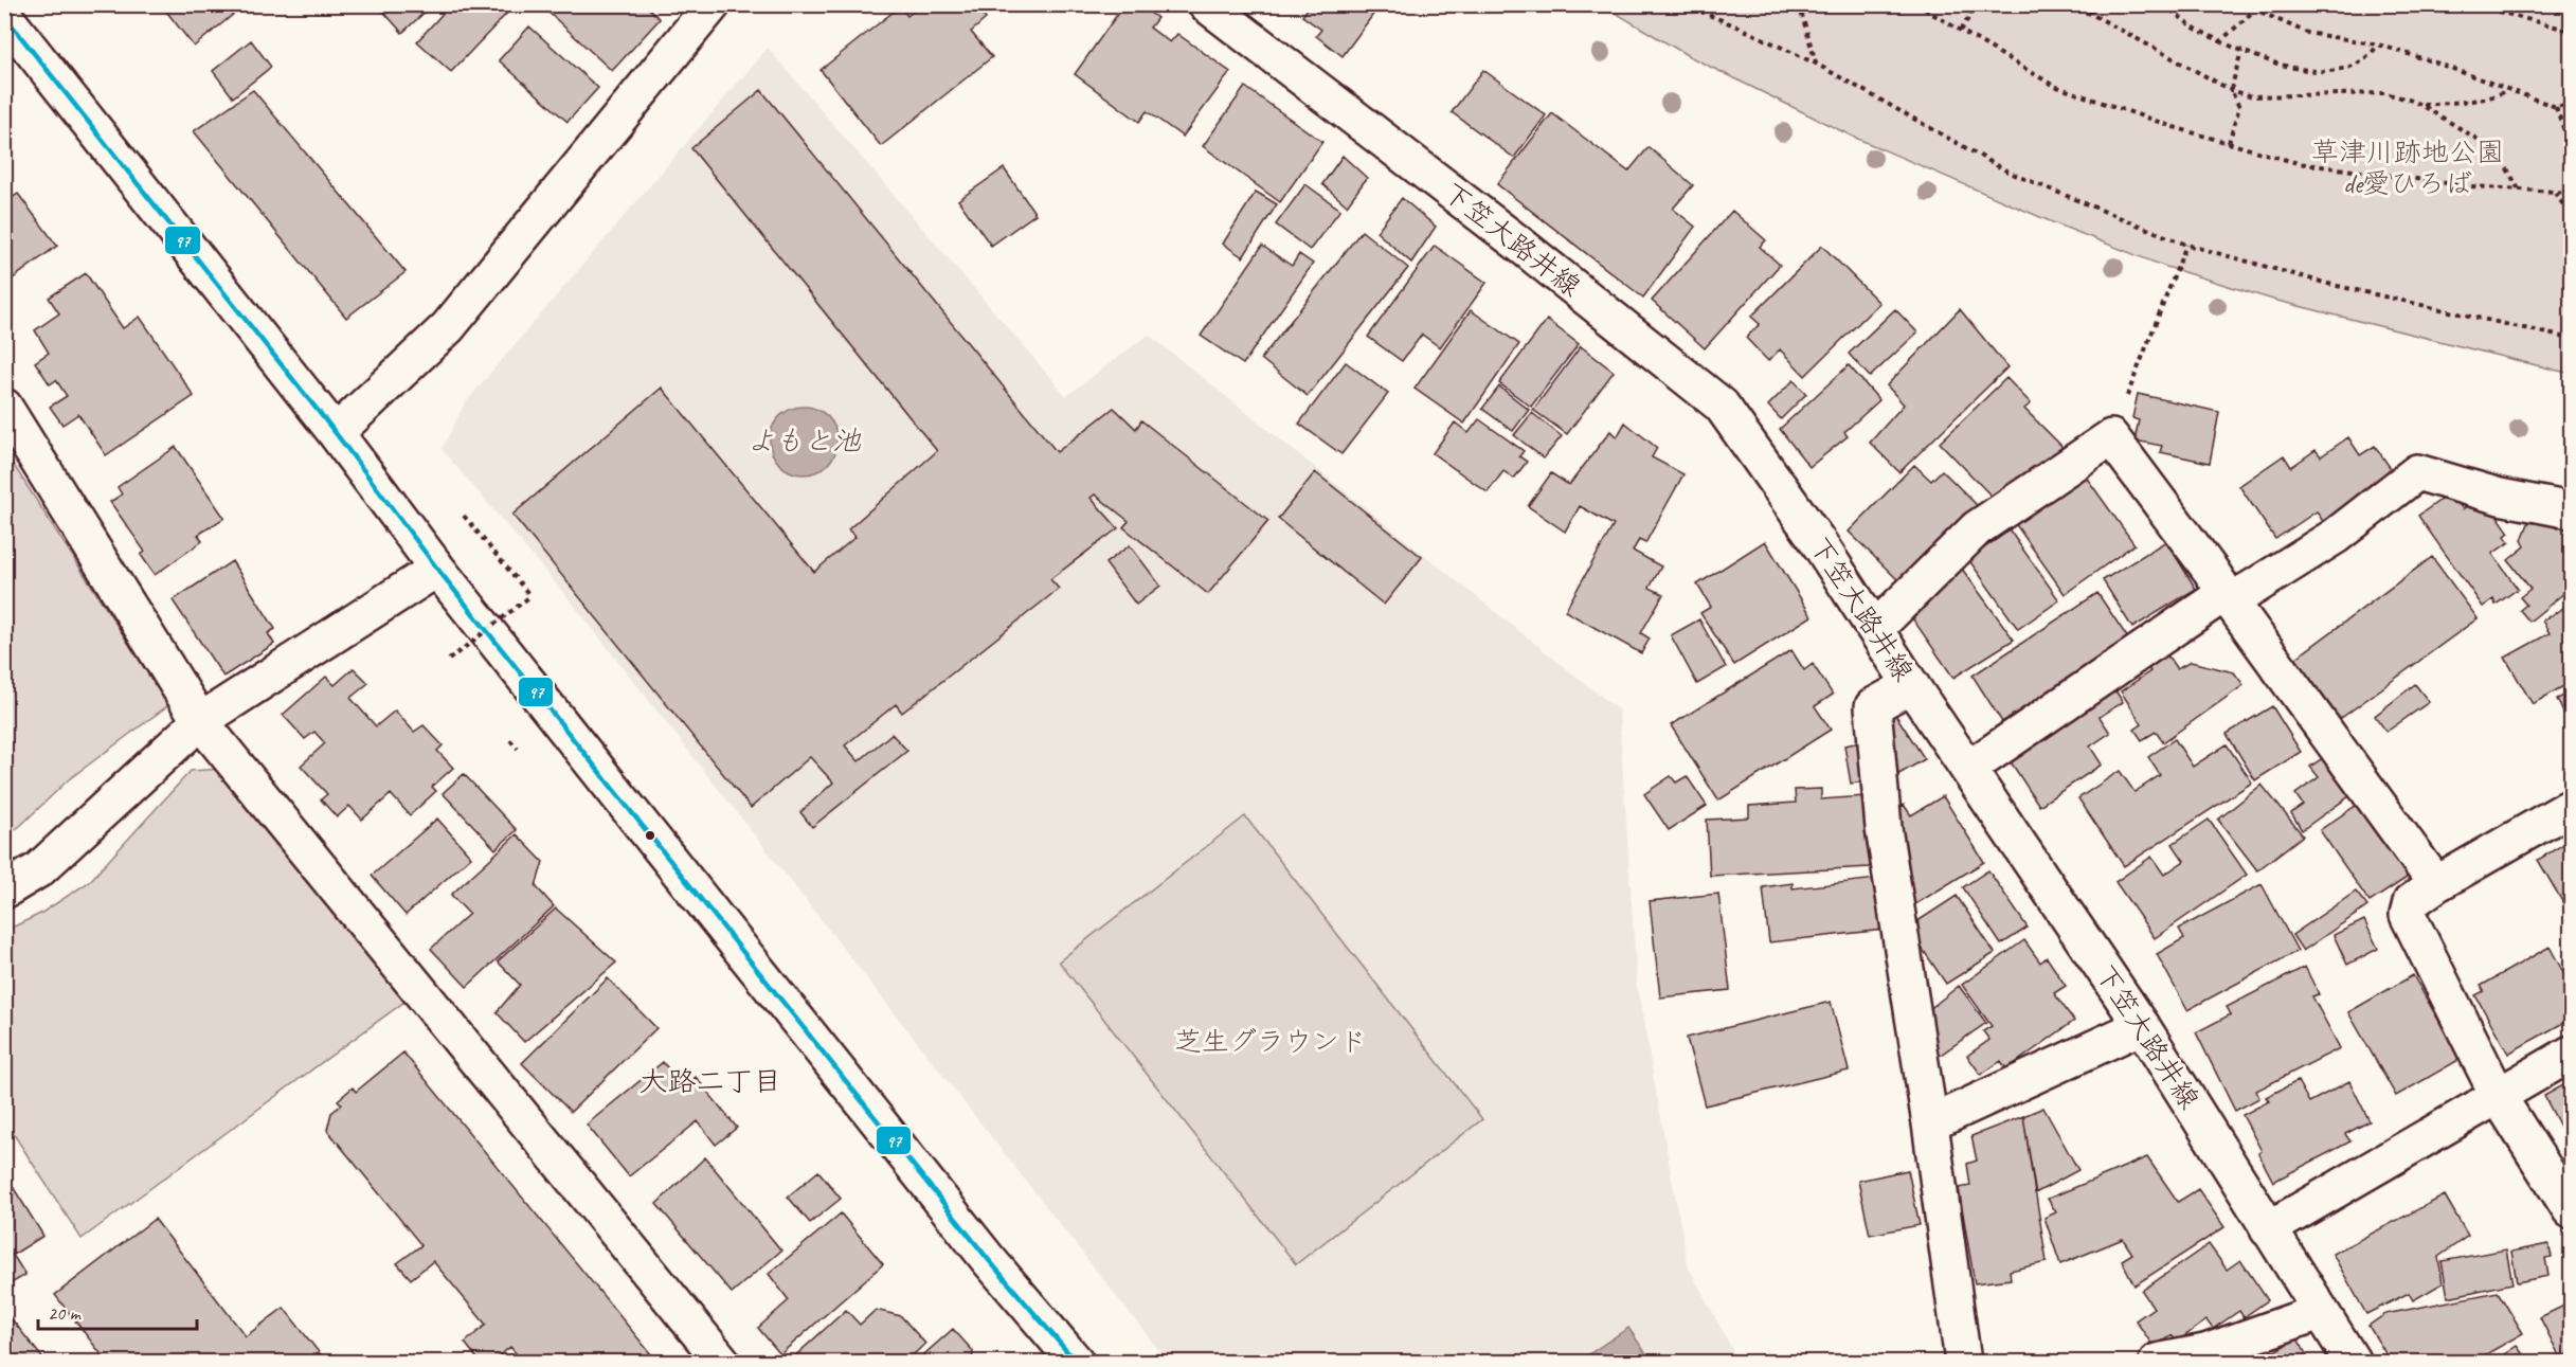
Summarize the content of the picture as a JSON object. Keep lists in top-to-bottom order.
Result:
{
  "streets": {
    "street": ["下笠大路井線"]
  },
  "districts": ["大路二丁目"],
  "water": ["よもと池"],
  "parks": ["草津川跡地公園 de愛ひろば", "芝生グラウンド"],
  "lines": ["transit line 97"],
  "scale_bar": "20 m"
}
